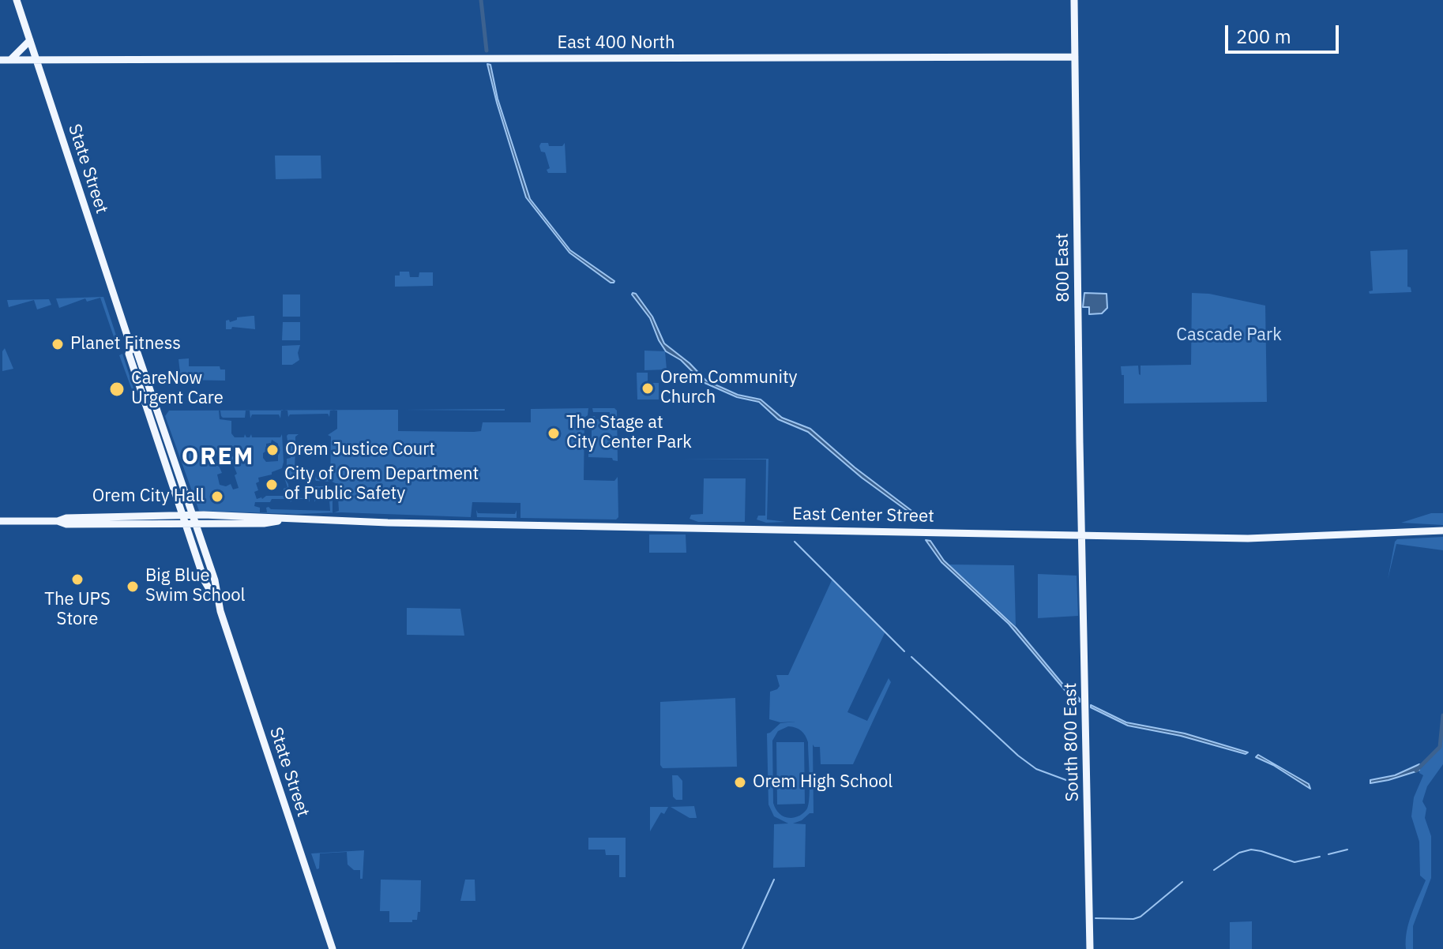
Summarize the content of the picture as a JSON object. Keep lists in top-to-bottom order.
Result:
{
  "streets": {
    "main road": [
      "East 400 North",
      "State Street",
      "800 East",
      "East Center Street",
      "South 800 East"
    ]
  },
  "crossings": [
    ["East 400 North", "State Street"],
    ["East 400 North", "800 East"],
    ["State Street", "East Center Street"],
    ["800 East", "East Center Street"],
    ["800 East", "South 800 East"],
    ["East Center Street", "South 800 East"]
  ],
  "districts": ["OREM"],
  "parks": ["Cascade Park"],
  "places": [
    "Planet Fitness",
    "Orem Community Church",
    "CareNow Urgent Care",
    "The Stage at City Center Park",
    "Orem Justice Court",
    "City of Orem Department of Public Safety",
    "Orem City Hall",
    "The UPS Store",
    "Big Blue Swim School",
    "Orem High School"
  ],
  "scale_bar": "200 m"
}
